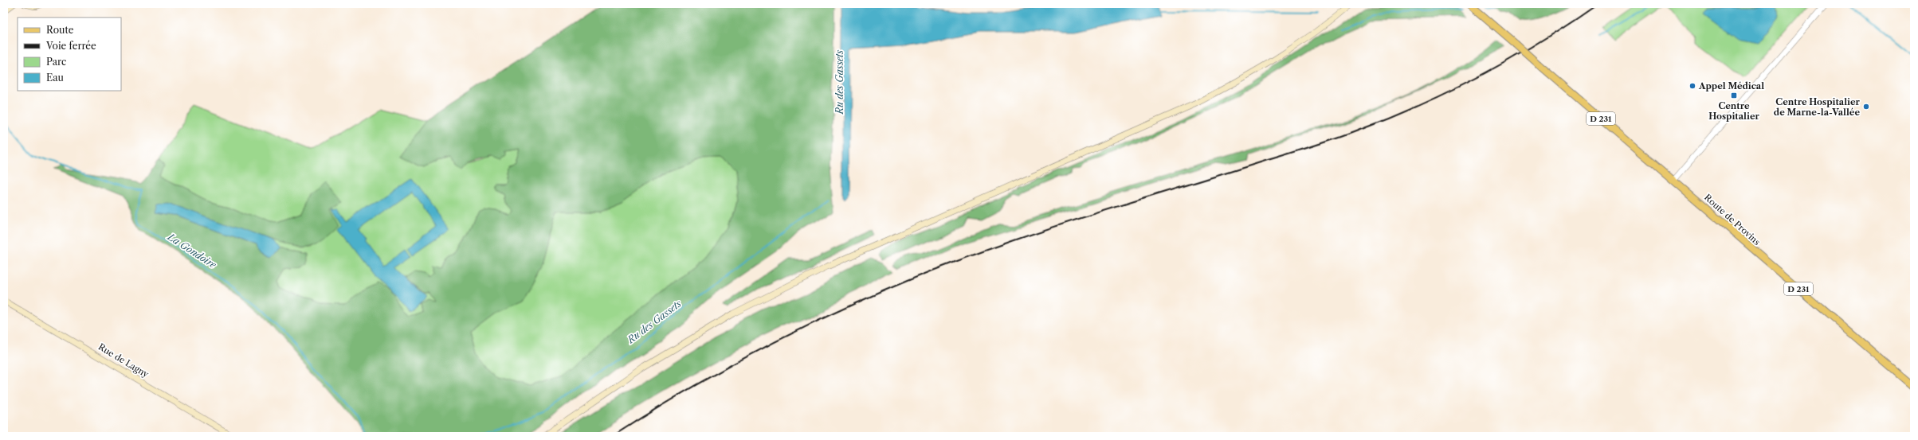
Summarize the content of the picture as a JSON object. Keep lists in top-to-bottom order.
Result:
{
  "streets": {
    "main road": ["D 231", "Route de Provins", "Rue de Lagny"]
  },
  "water": ["Ru des Gassets", "La Gondoire"],
  "places": {
    "other": ["Appel Médical", "Centre Hospitalier de Marne-la-Vallée"],
    "transit": ["Centre Hospitalier"]
  },
  "legend": [
    "Route",
    "Voie ferrée",
    "Parc",
    "Eau"
  ]
}
